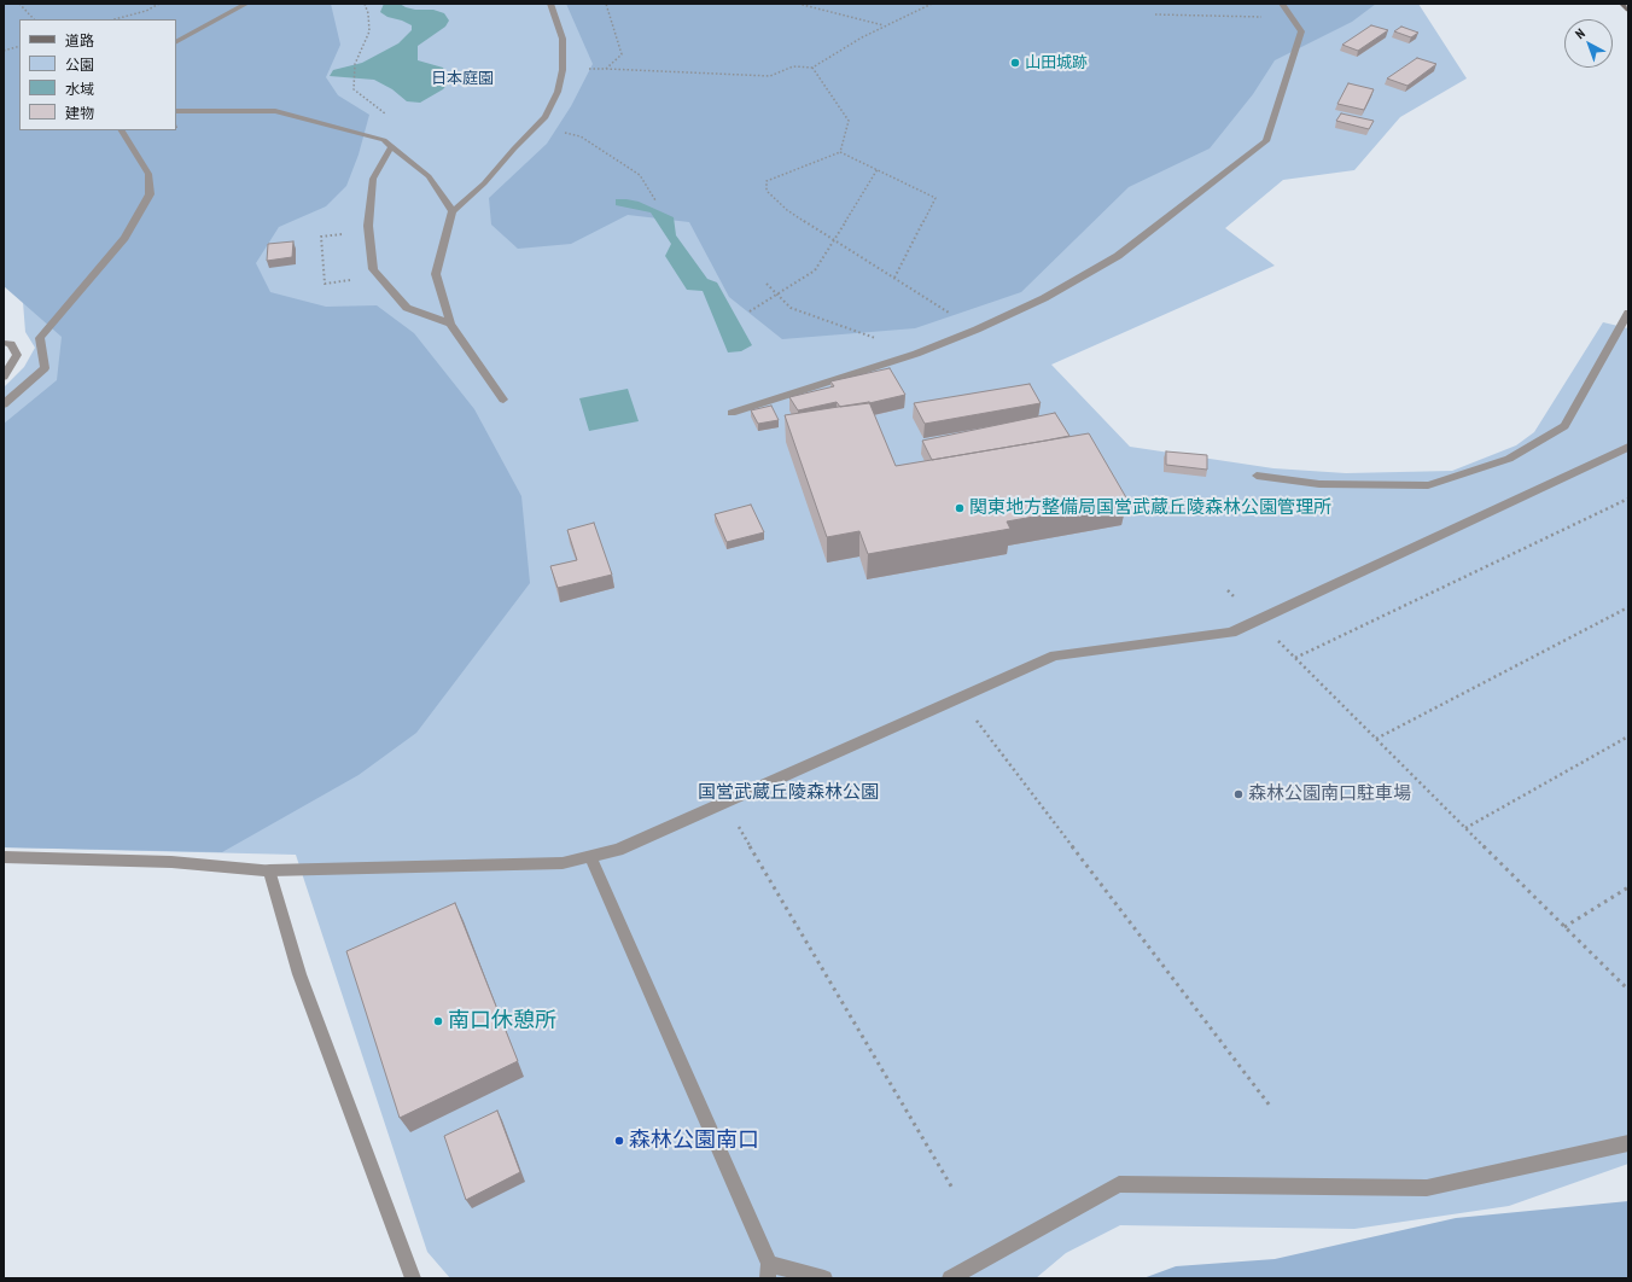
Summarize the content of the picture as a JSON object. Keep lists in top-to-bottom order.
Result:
{
  "parks": ["日本庭園", "国営武蔵丘陵森林公園"],
  "places": [
    "山田城跡",
    "関東地方整備局国営武蔵丘陵森林公園管理所",
    "森林公園南口駐車場",
    "南口休憩所",
    "森林公園南口"
  ],
  "legend": [
    "道路",
    "公園",
    "水域",
    "建物"
  ],
  "north": "top left"
}
